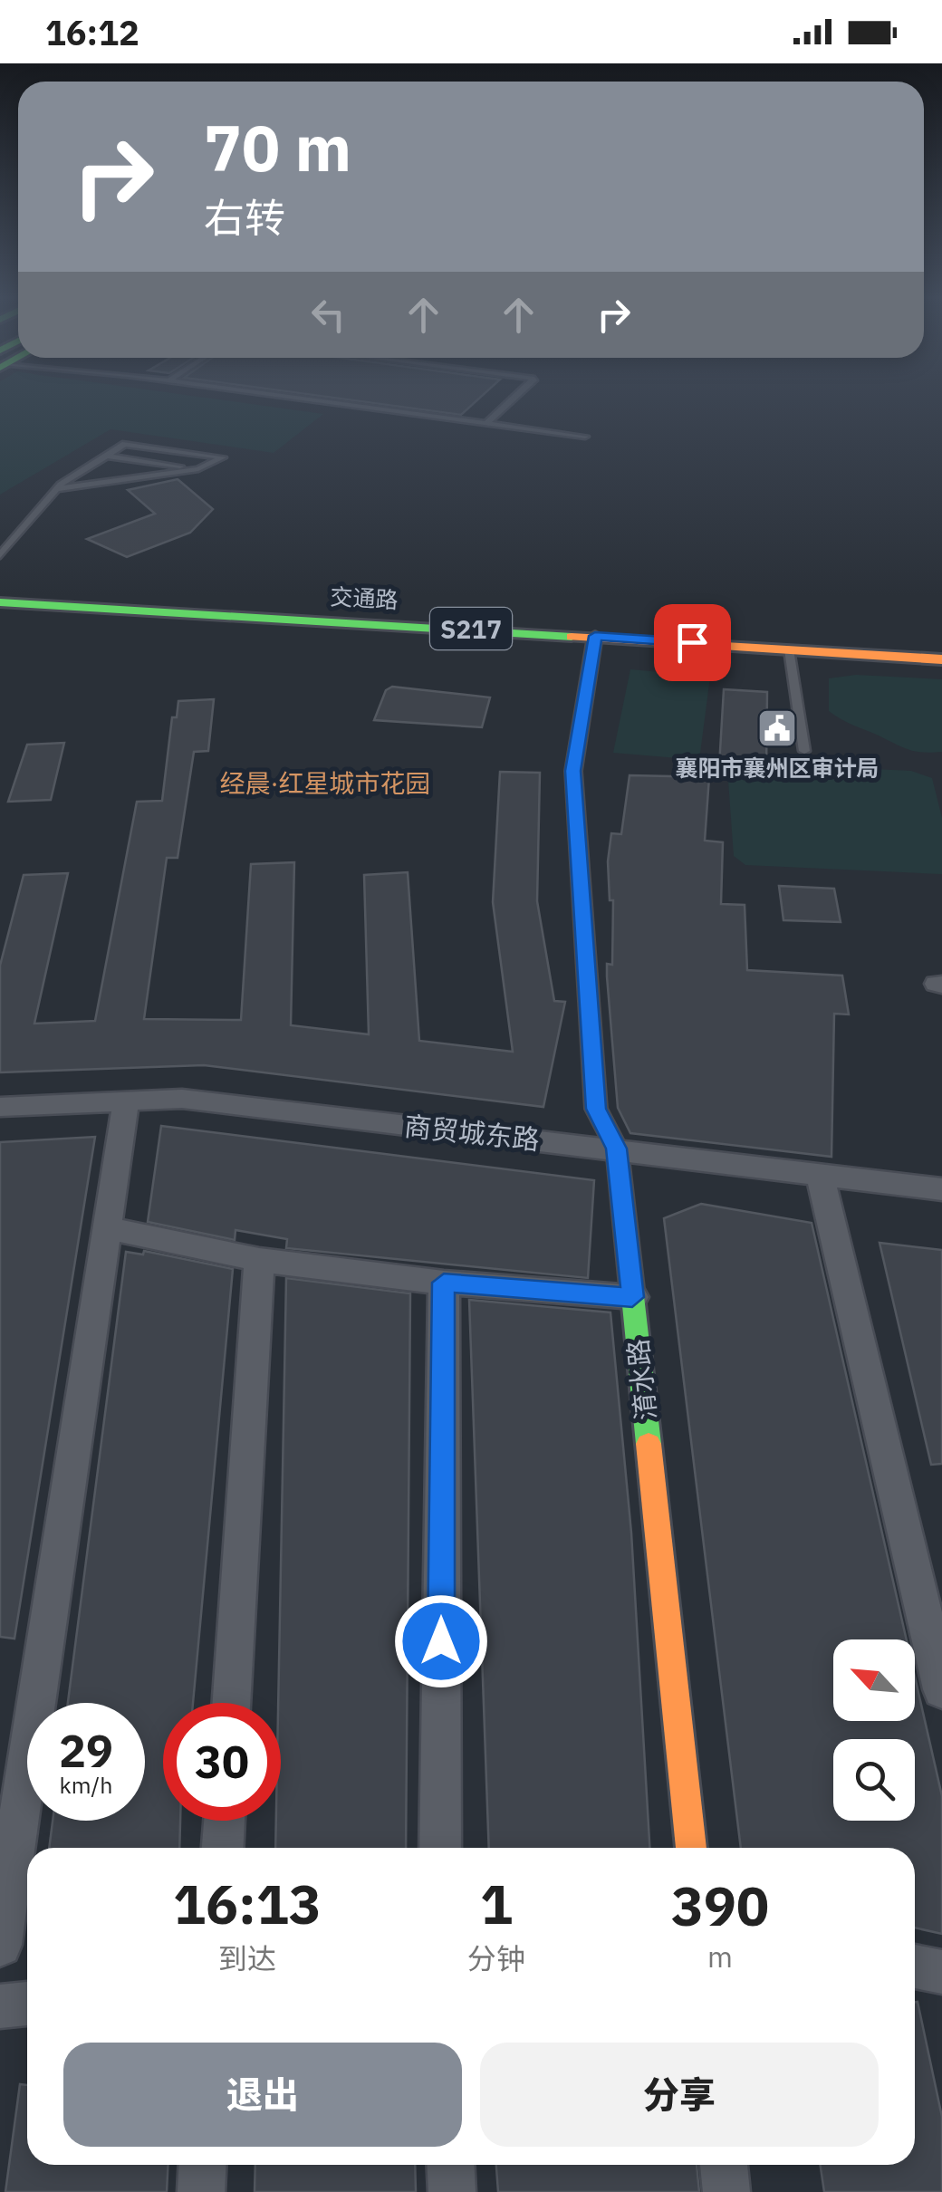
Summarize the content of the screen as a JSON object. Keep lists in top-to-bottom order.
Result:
{
  "streets": {
    "main road": ["交通路", "S217", "淯水路"],
    "street": ["商贸城东路"]
  },
  "crossings": [
    ["交通路", "淯水路"],
    ["商贸城东路", "淯水路"]
  ],
  "districts": ["经晨·红星城市花园"],
  "places": {
    "public building": ["襄阳市襄州区审计局"]
  },
  "north": "top left",
  "page": {
    "status": "16:12",
    "turn": ["70 m", "右转"],
    "speed": "29 km/h",
    "limit": "30",
    "eta": [
      "16:13",
      "到达",
      "1",
      "分钟",
      "390",
      "m"
    ],
    "buttons": ["退出", "分享"]
  }
}
